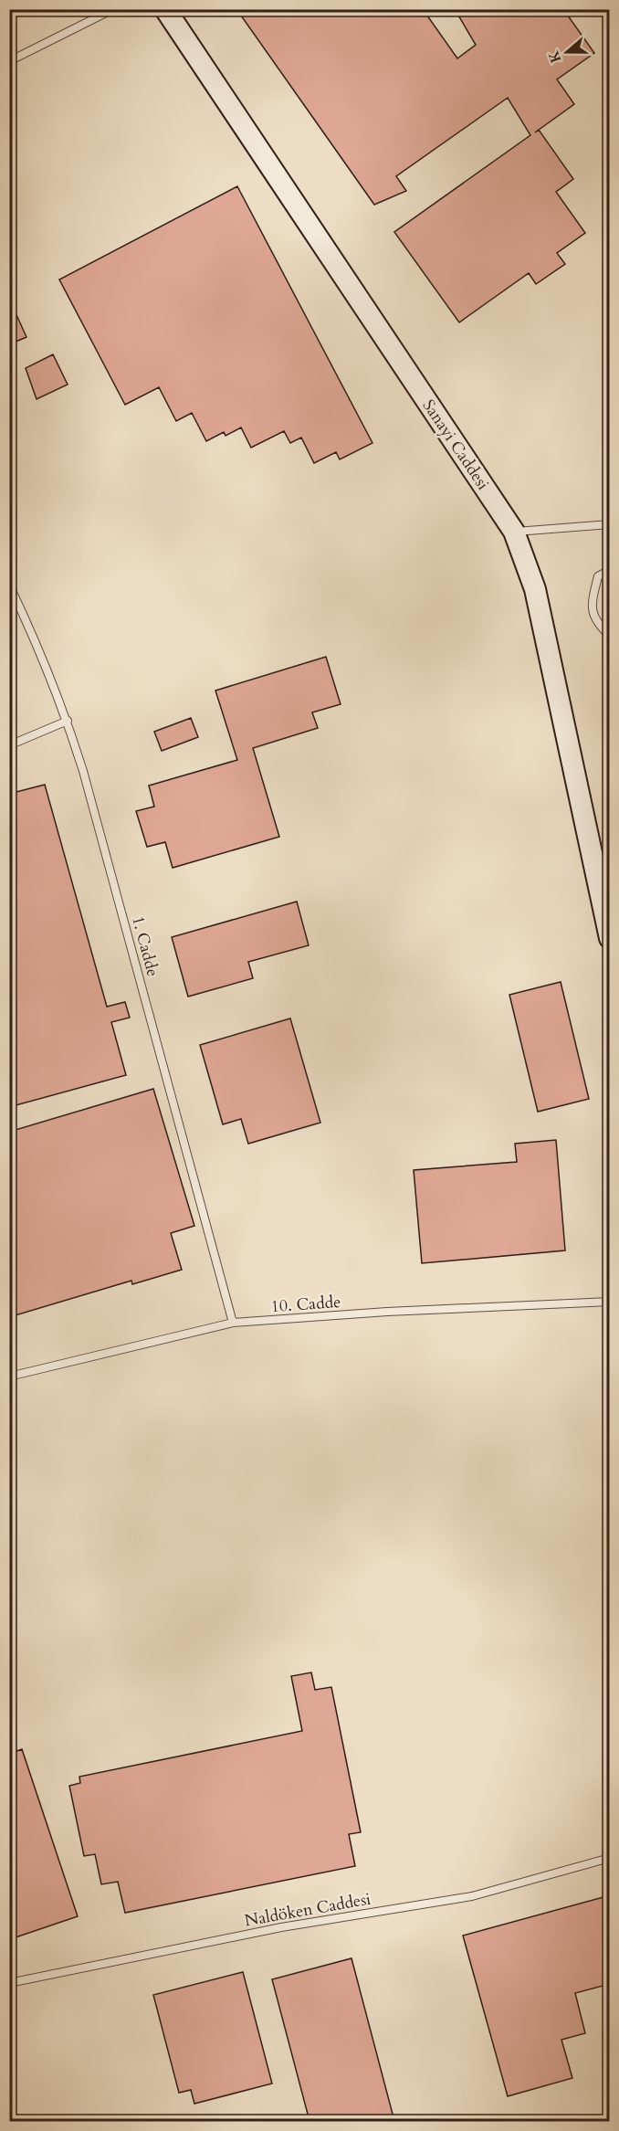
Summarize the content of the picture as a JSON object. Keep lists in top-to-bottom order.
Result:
{
  "streets": {
    "street": ["Sanayi Caddesi"],
    "lane": ["1. Cadde", "10. Cadde", "Naldöken Caddesi"]
  },
  "crossings": [
    ["1. Cadde", "10. Cadde"]
  ],
  "north": "left"
}
